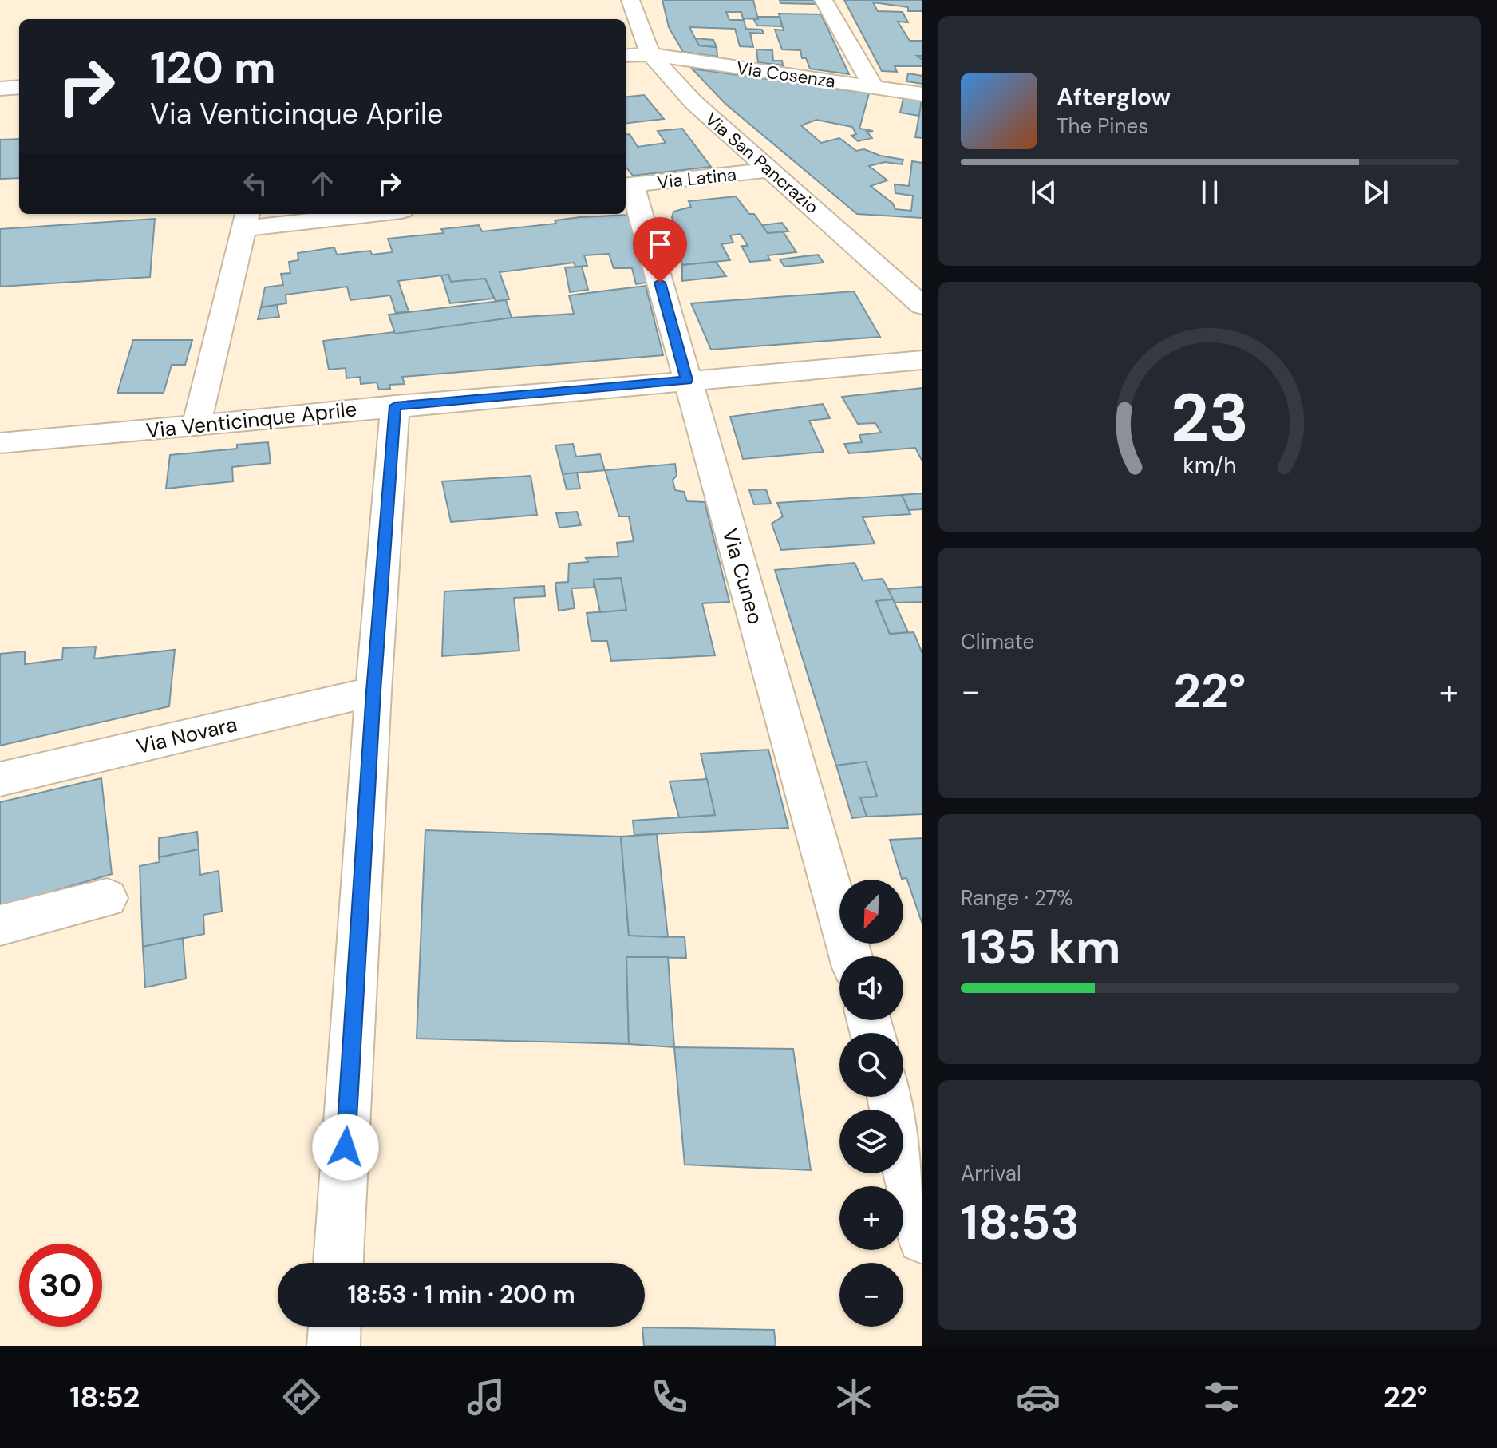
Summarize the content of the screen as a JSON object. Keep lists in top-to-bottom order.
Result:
{
  "streets": {
    "street": [
      "Via Cosenza",
      "Via San Pancrazio",
      "Via Latina",
      "Via Venticinque Aprile",
      "Via Cuneo",
      "Via Novara"
    ]
  },
  "crossings": [
    ["Via Cosenza", "Via San Pancrazio"],
    ["Via San Pancrazio", "Via Latina"],
    ["Via Latina", "Via Cuneo"],
    ["Via Venticinque Aprile", "Via Cuneo"]
  ],
  "north": "bottom left",
  "page": {
    "turn": ["120 m", "Via Venticinque Aprile"],
    "song": ["Afterglow", "The Pines"],
    "tile": [
      "Climate",
      ["Range · 27%", "135 km"],
      ["Arrival", "18:53"]
    ],
    "heat": ["−", "22°", "+"],
    "map_buttons": ["+", "−"],
    "limit": "30",
    "trip": "18:53 · 1 min · 200 m",
    "tabs": ["18:52", "22°"],
    "gauge": ["23", "km/h"]
  }
}
